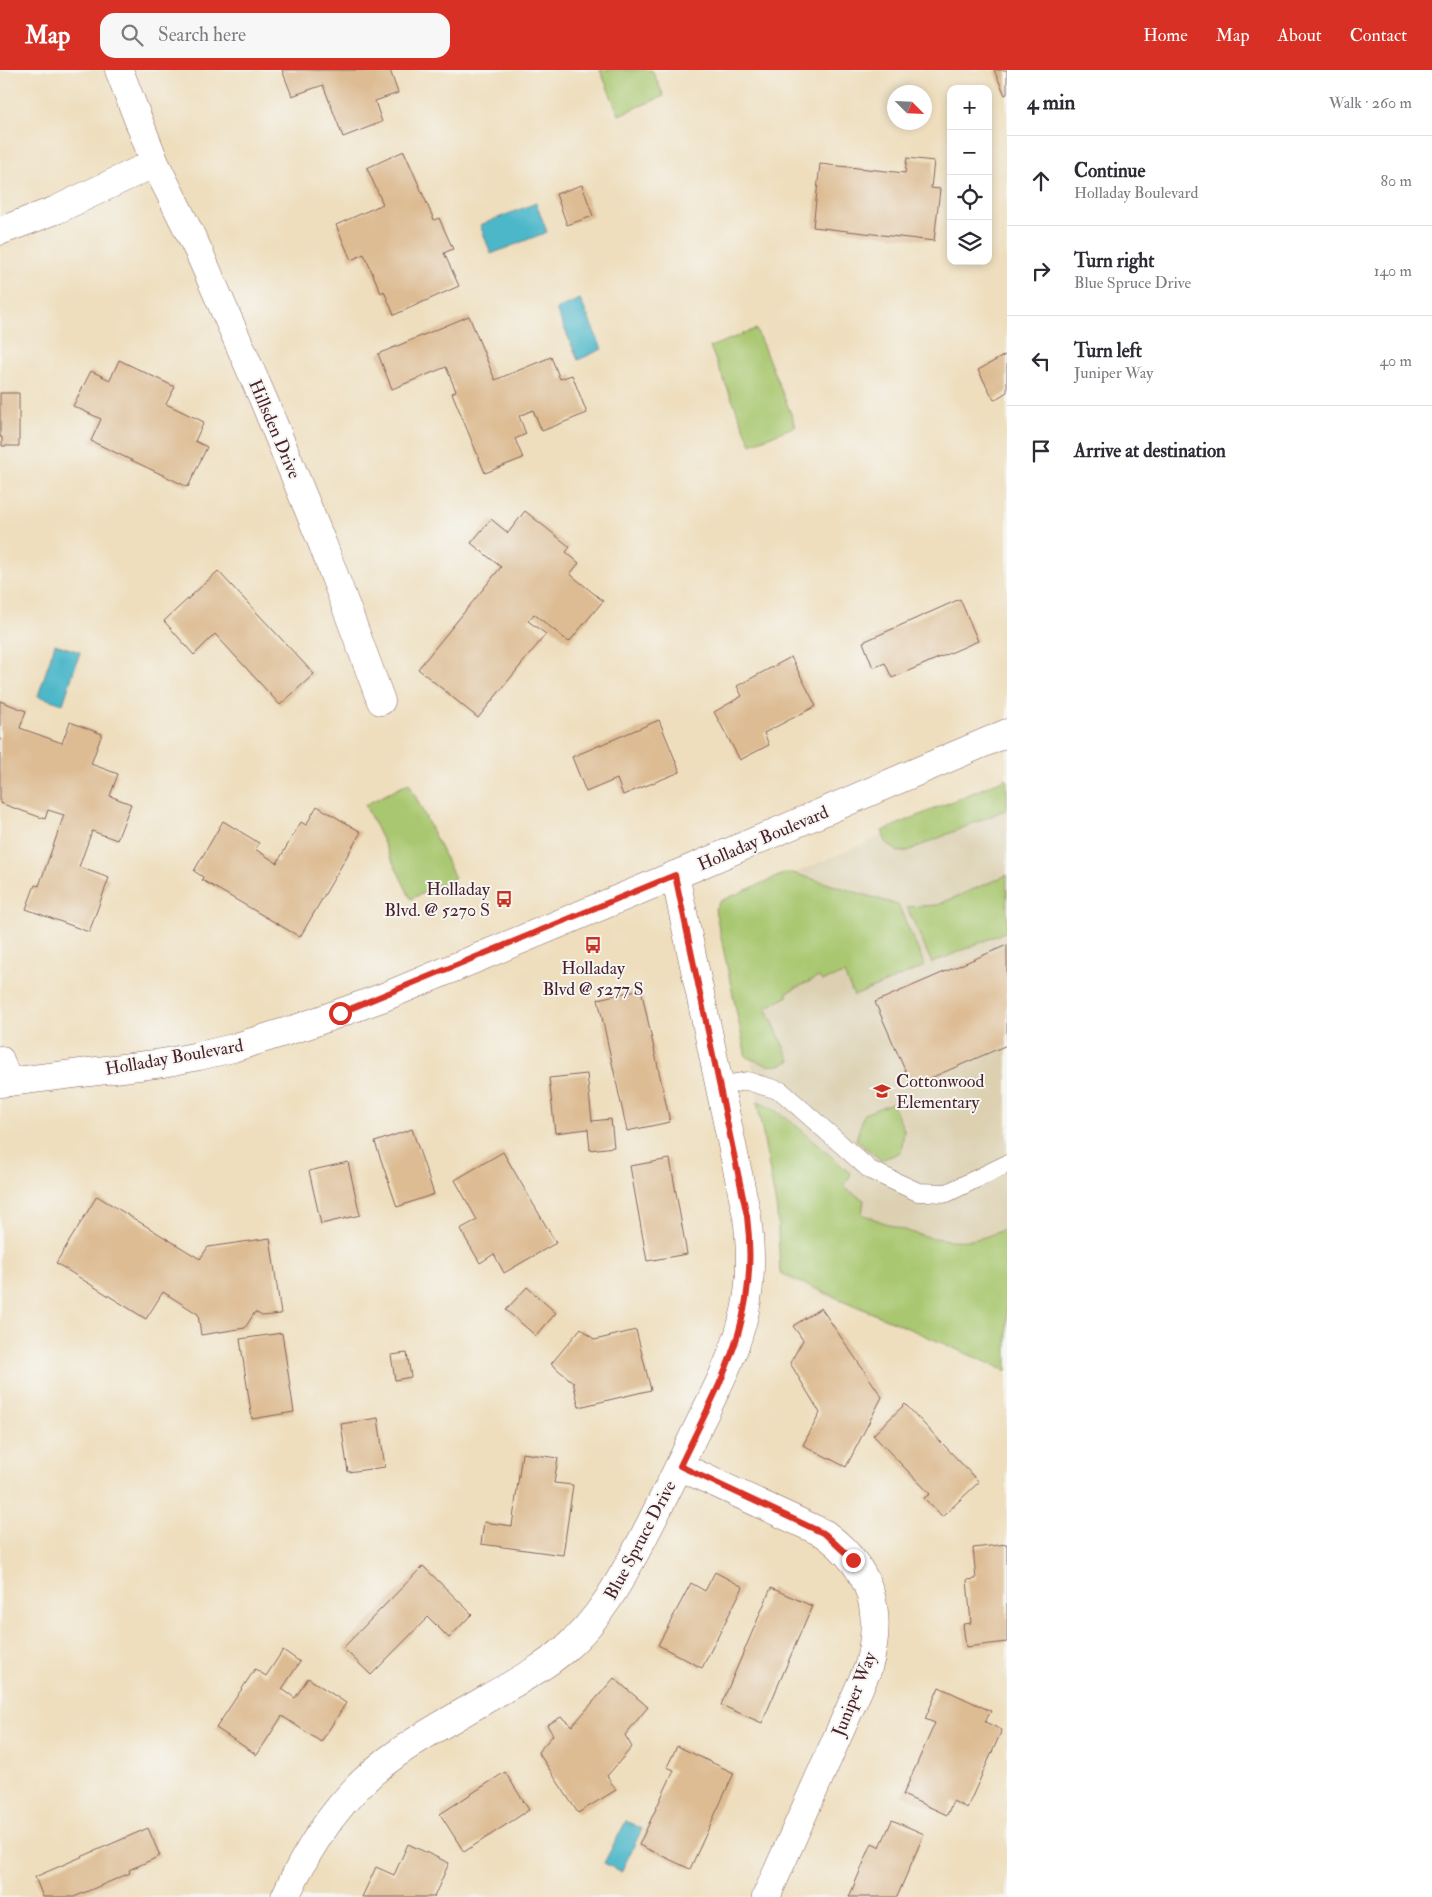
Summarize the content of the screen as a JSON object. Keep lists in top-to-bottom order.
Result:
{
  "streets": {
    "street": [
      "Hillsden Drive",
      "Holladay Boulevard",
      "Blue Spruce Drive",
      "Juniper Way"
    ]
  },
  "crossings": [
    ["Holladay Boulevard", "Blue Spruce Drive"],
    ["Blue Spruce Drive", "Juniper Way"]
  ],
  "places": {
    "bus stop": ["Holladay Blvd. @ 5270 S", "Holladay Blvd @ 5277 S"],
    "school or university": ["Cottonwood Elementary"]
  },
  "north": "bottom right",
  "page": {
    "header": "Map",
    "search": "Search here",
    "nav": [
      "Home",
      "Map",
      "About",
      "Contact"
    ],
    "heading": ["4 min", "Walk · 260 m"],
    "map_buttons": ["+", "−"],
    "list": [
      ["Continue", "Holladay Boulevard", "80 m"],
      ["Turn right", "Blue Spruce Drive", "140 m"],
      ["Turn left", "Juniper Way", "40 m"],
      "Arrive at destination"
    ]
  }
}
